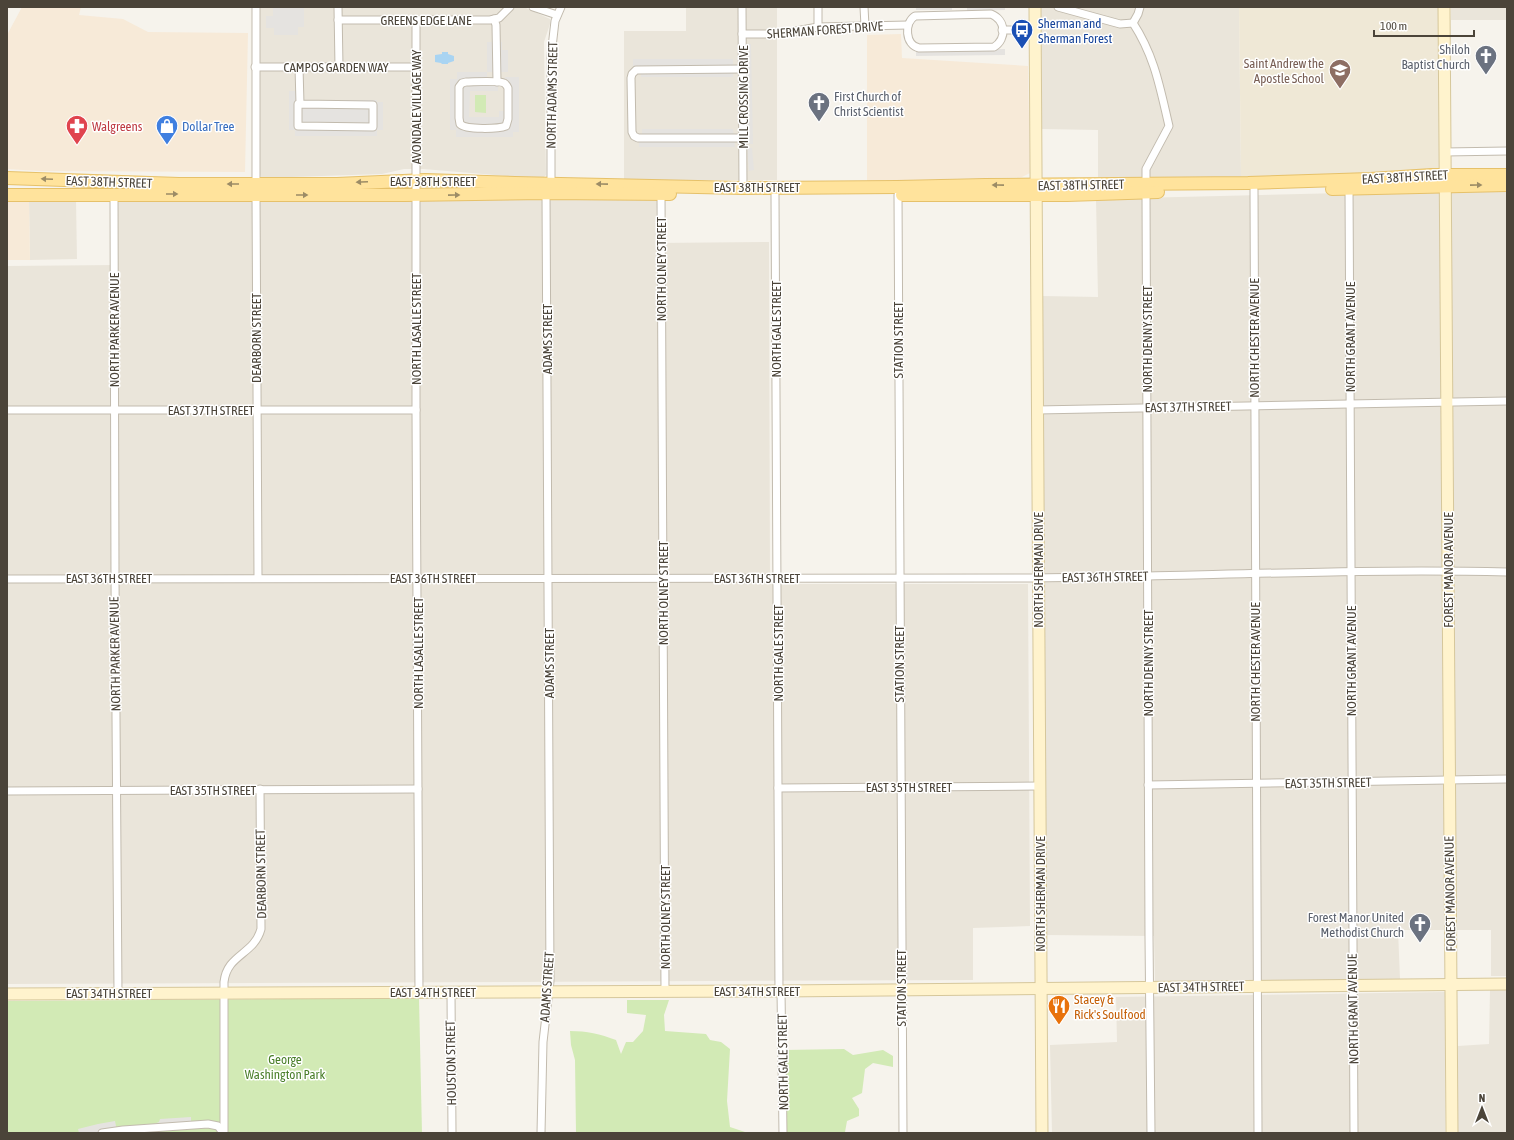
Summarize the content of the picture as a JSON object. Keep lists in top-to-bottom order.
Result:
{
  "streets": {
    "main road": [
      "EAST 38TH STREET",
      "NORTH SHERMAN DRIVE",
      "FOREST MANOR AVENUE",
      "EAST 34TH STREET"
    ],
    "street": [
      "GREENS EDGE LANE",
      "SHERMAN FOREST DRIVE",
      "CAMPOS GARDEN WAY",
      "NORTH ADAMS STREET",
      "MILL CROSSING DRIVE",
      "AVONDALE VILLAGE WAY",
      "NORTH OLNEY STREET",
      "NORTH LASALLE STREET",
      "NORTH GALE STREET",
      "NORTH PARKER AVENUE",
      "NORTH GRANT AVENUE",
      "DEARBORN STREET",
      "NORTH CHESTER AVENUE",
      "ADAMS STREET",
      "NORTH DENNY STREET",
      "STATION STREET",
      "EAST 37TH STREET",
      "EAST 36TH STREET",
      "EAST 35TH STREET",
      "HOUSTON STREET"
    ]
  },
  "crossings": [
    ["GREENS EDGE LANE", "AVONDALE VILLAGE WAY"],
    ["SHERMAN FOREST DRIVE", "MILL CROSSING DRIVE"],
    ["CAMPOS GARDEN WAY", "AVONDALE VILLAGE WAY"],
    ["CAMPOS GARDEN WAY", "DEARBORN STREET"],
    ["NORTH ADAMS STREET", "EAST 38TH STREET"],
    ["NORTH ADAMS STREET", "ADAMS STREET"],
    ["MILL CROSSING DRIVE", "EAST 38TH STREET"],
    ["AVONDALE VILLAGE WAY", "EAST 38TH STREET"],
    ["AVONDALE VILLAGE WAY", "NORTH LASALLE STREET"],
    ["EAST 38TH STREET", "NORTH OLNEY STREET"],
    ["EAST 38TH STREET", "NORTH LASALLE STREET"],
    ["EAST 38TH STREET", "NORTH GALE STREET"],
    ["EAST 38TH STREET", "NORTH PARKER AVENUE"],
    ["EAST 38TH STREET", "NORTH GRANT AVENUE"],
    ["EAST 38TH STREET", "DEARBORN STREET"],
    ["EAST 38TH STREET", "NORTH CHESTER AVENUE"],
    ["EAST 38TH STREET", "ADAMS STREET"],
    ["EAST 38TH STREET", "NORTH DENNY STREET"],
    ["EAST 38TH STREET", "STATION STREET"],
    ["EAST 38TH STREET", "NORTH SHERMAN DRIVE"],
    ["EAST 38TH STREET", "FOREST MANOR AVENUE"],
    ["NORTH OLNEY STREET", "EAST 36TH STREET"],
    ["NORTH OLNEY STREET", "EAST 34TH STREET"],
    ["NORTH LASALLE STREET", "EAST 37TH STREET"],
    ["NORTH LASALLE STREET", "EAST 36TH STREET"],
    ["NORTH LASALLE STREET", "EAST 35TH STREET"],
    ["NORTH LASALLE STREET", "EAST 34TH STREET"],
    ["NORTH GALE STREET", "EAST 36TH STREET"],
    ["NORTH GALE STREET", "EAST 35TH STREET"],
    ["NORTH GALE STREET", "EAST 34TH STREET"],
    ["NORTH PARKER AVENUE", "EAST 37TH STREET"],
    ["NORTH PARKER AVENUE", "EAST 36TH STREET"],
    ["NORTH PARKER AVENUE", "EAST 35TH STREET"],
    ["NORTH PARKER AVENUE", "EAST 34TH STREET"],
    ["NORTH GRANT AVENUE", "EAST 37TH STREET"],
    ["NORTH GRANT AVENUE", "EAST 36TH STREET"],
    ["NORTH GRANT AVENUE", "EAST 35TH STREET"],
    ["NORTH GRANT AVENUE", "EAST 34TH STREET"],
    ["DEARBORN STREET", "EAST 37TH STREET"],
    ["DEARBORN STREET", "EAST 36TH STREET"],
    ["DEARBORN STREET", "EAST 35TH STREET"],
    ["DEARBORN STREET", "EAST 34TH STREET"],
    ["NORTH CHESTER AVENUE", "EAST 37TH STREET"],
    ["NORTH CHESTER AVENUE", "EAST 36TH STREET"],
    ["NORTH CHESTER AVENUE", "EAST 35TH STREET"],
    ["NORTH CHESTER AVENUE", "EAST 34TH STREET"],
    ["ADAMS STREET", "EAST 36TH STREET"],
    ["ADAMS STREET", "EAST 34TH STREET"],
    ["NORTH DENNY STREET", "EAST 37TH STREET"],
    ["NORTH DENNY STREET", "EAST 36TH STREET"],
    ["NORTH DENNY STREET", "EAST 35TH STREET"],
    ["NORTH DENNY STREET", "EAST 34TH STREET"],
    ["STATION STREET", "EAST 36TH STREET"],
    ["STATION STREET", "EAST 35TH STREET"],
    ["STATION STREET", "EAST 34TH STREET"],
    ["EAST 37TH STREET", "NORTH SHERMAN DRIVE"],
    ["EAST 37TH STREET", "FOREST MANOR AVENUE"],
    ["NORTH SHERMAN DRIVE", "EAST 36TH STREET"],
    ["NORTH SHERMAN DRIVE", "EAST 35TH STREET"],
    ["NORTH SHERMAN DRIVE", "EAST 34TH STREET"],
    ["FOREST MANOR AVENUE", "EAST 36TH STREET"],
    ["FOREST MANOR AVENUE", "EAST 35TH STREET"],
    ["FOREST MANOR AVENUE", "EAST 34TH STREET"],
    ["EAST 34TH STREET", "HOUSTON STREET"]
  ],
  "parks": ["George Washington Park"],
  "places": {
    "bus stop": ["Sherman and Sherman Forest"],
    "church": ["Shiloh Baptist Church", "First Church of Christ Scientist", "Forest Manor United Methodist Church"],
    "school or university": ["Saint Andrew the Apostle School"],
    "pharmacy": ["Walgreens"],
    "shop": ["Dollar Tree"],
    "restaurant": ["Stacey & Rick's Soulfood"]
  },
  "scale_bar": "100 m",
  "north": "top"
}
